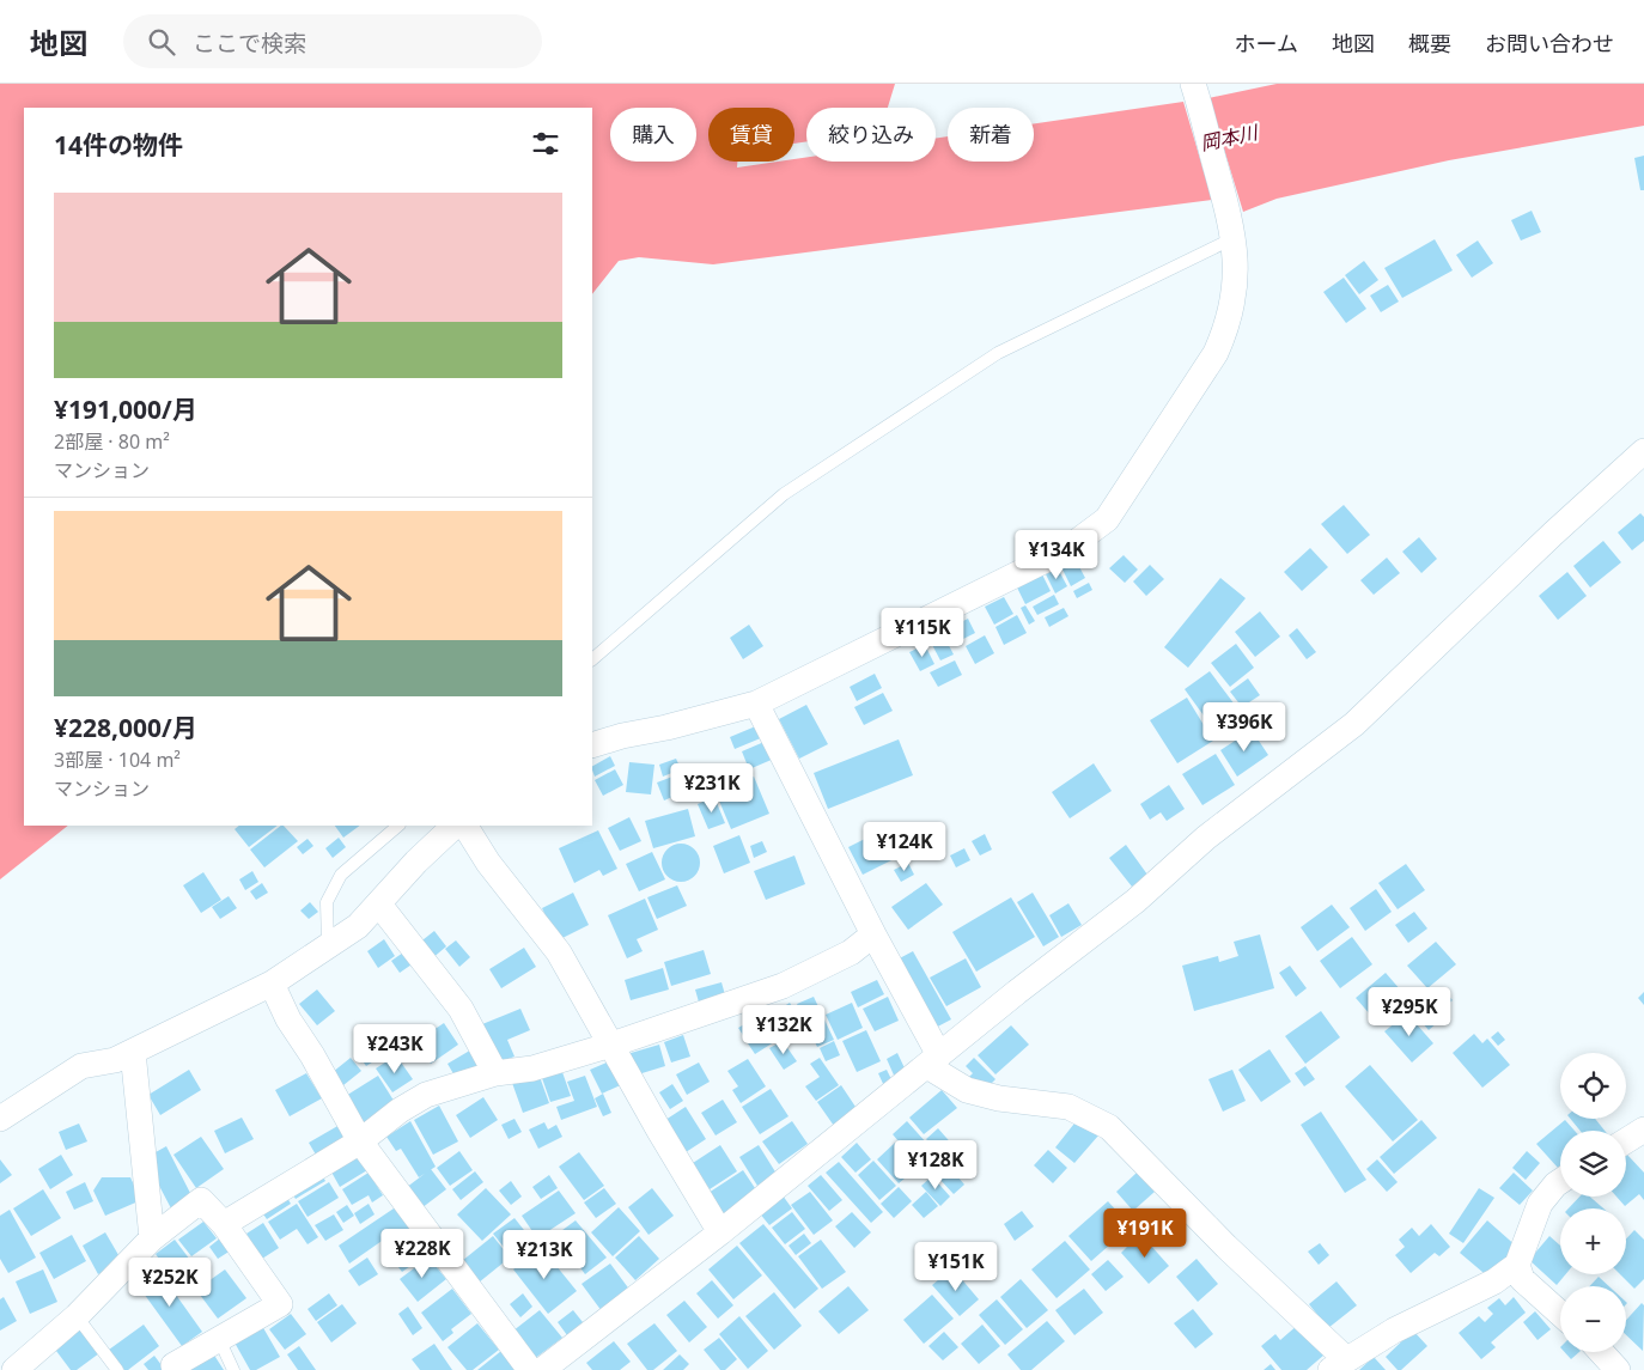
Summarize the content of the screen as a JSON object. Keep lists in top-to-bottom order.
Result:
{
  "water": ["岡本川"],
  "page": {
    "header": "地図",
    "search": "ここで検索",
    "nav": [
      "ホーム",
      "地図",
      "概要",
      "お問い合わせ"
    ],
    "chip": [
      "購入",
      "賃貸",
      "絞り込み",
      "新着"
    ],
    "heading": "14件の物件",
    "list": [
      {
        "name": "¥191,000/月",
        "note": "2部屋 · 80 m² · マンション"
      },
      {
        "name": "¥228,000/月",
        "note": "3部屋 · 104 m² · マンション"
      }
    ],
    "price": [
      "¥134K",
      "¥115K",
      "¥396K",
      "¥231K",
      "¥124K",
      "¥295K",
      "¥132K",
      "¥243K",
      "¥128K",
      "¥191K",
      "¥228K",
      "¥213K",
      "¥151K",
      "¥252K"
    ],
    "map_buttons": ["+", "−"]
  }
}
